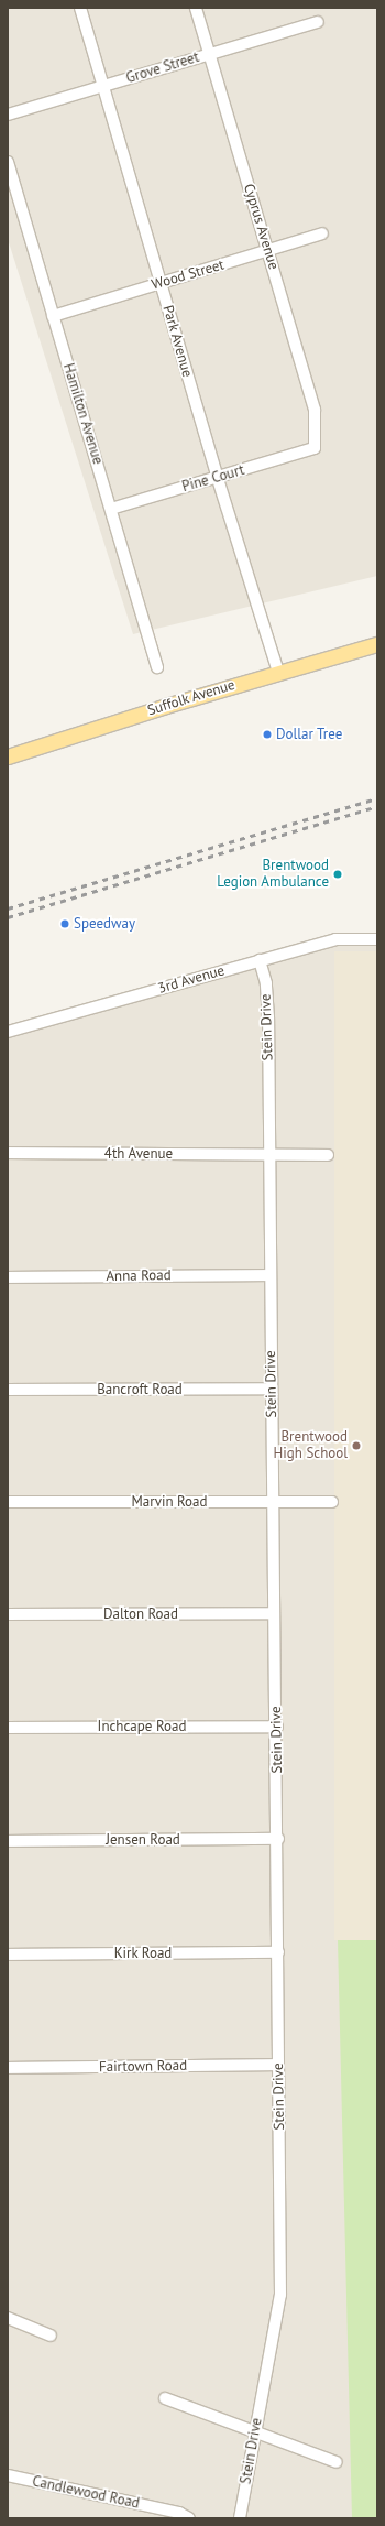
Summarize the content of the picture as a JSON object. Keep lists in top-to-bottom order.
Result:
{
  "streets": {
    "main road": ["Suffolk Avenue"],
    "street": [
      "Grove Street",
      "Cyprus Avenue",
      "Wood Street",
      "Park Avenue",
      "Hamilton Avenue",
      "Pine Court",
      "3rd Avenue",
      "Stein Drive",
      "4th Avenue",
      "Anna Road",
      "Bancroft Road",
      "Marvin Road",
      "Dalton Road",
      "Inchcape Road",
      "Jensen Road",
      "Kirk Road",
      "Fairtown Road",
      "Candlewood Road"
    ]
  },
  "crossings": [
    ["Grove Street", "Cyprus Avenue"],
    ["Grove Street", "Park Avenue"],
    ["Cyprus Avenue", "Wood Street"],
    ["Cyprus Avenue", "Pine Court"],
    ["Wood Street", "Park Avenue"],
    ["Wood Street", "Hamilton Avenue"],
    ["Park Avenue", "Pine Court"],
    ["Park Avenue", "Suffolk Avenue"],
    ["Hamilton Avenue", "Pine Court"],
    ["3rd Avenue", "Stein Drive"],
    ["Stein Drive", "4th Avenue"],
    ["Stein Drive", "Anna Road"],
    ["Stein Drive", "Bancroft Road"],
    ["Stein Drive", "Marvin Road"],
    ["Stein Drive", "Dalton Road"],
    ["Stein Drive", "Inchcape Road"],
    ["Stein Drive", "Jensen Road"],
    ["Stein Drive", "Kirk Road"],
    ["Stein Drive", "Fairtown Road"]
  ],
  "places": [
    "Dollar Tree",
    "Brentwood Legion Ambulance",
    "Speedway",
    "Brentwood High School"
  ]
}
